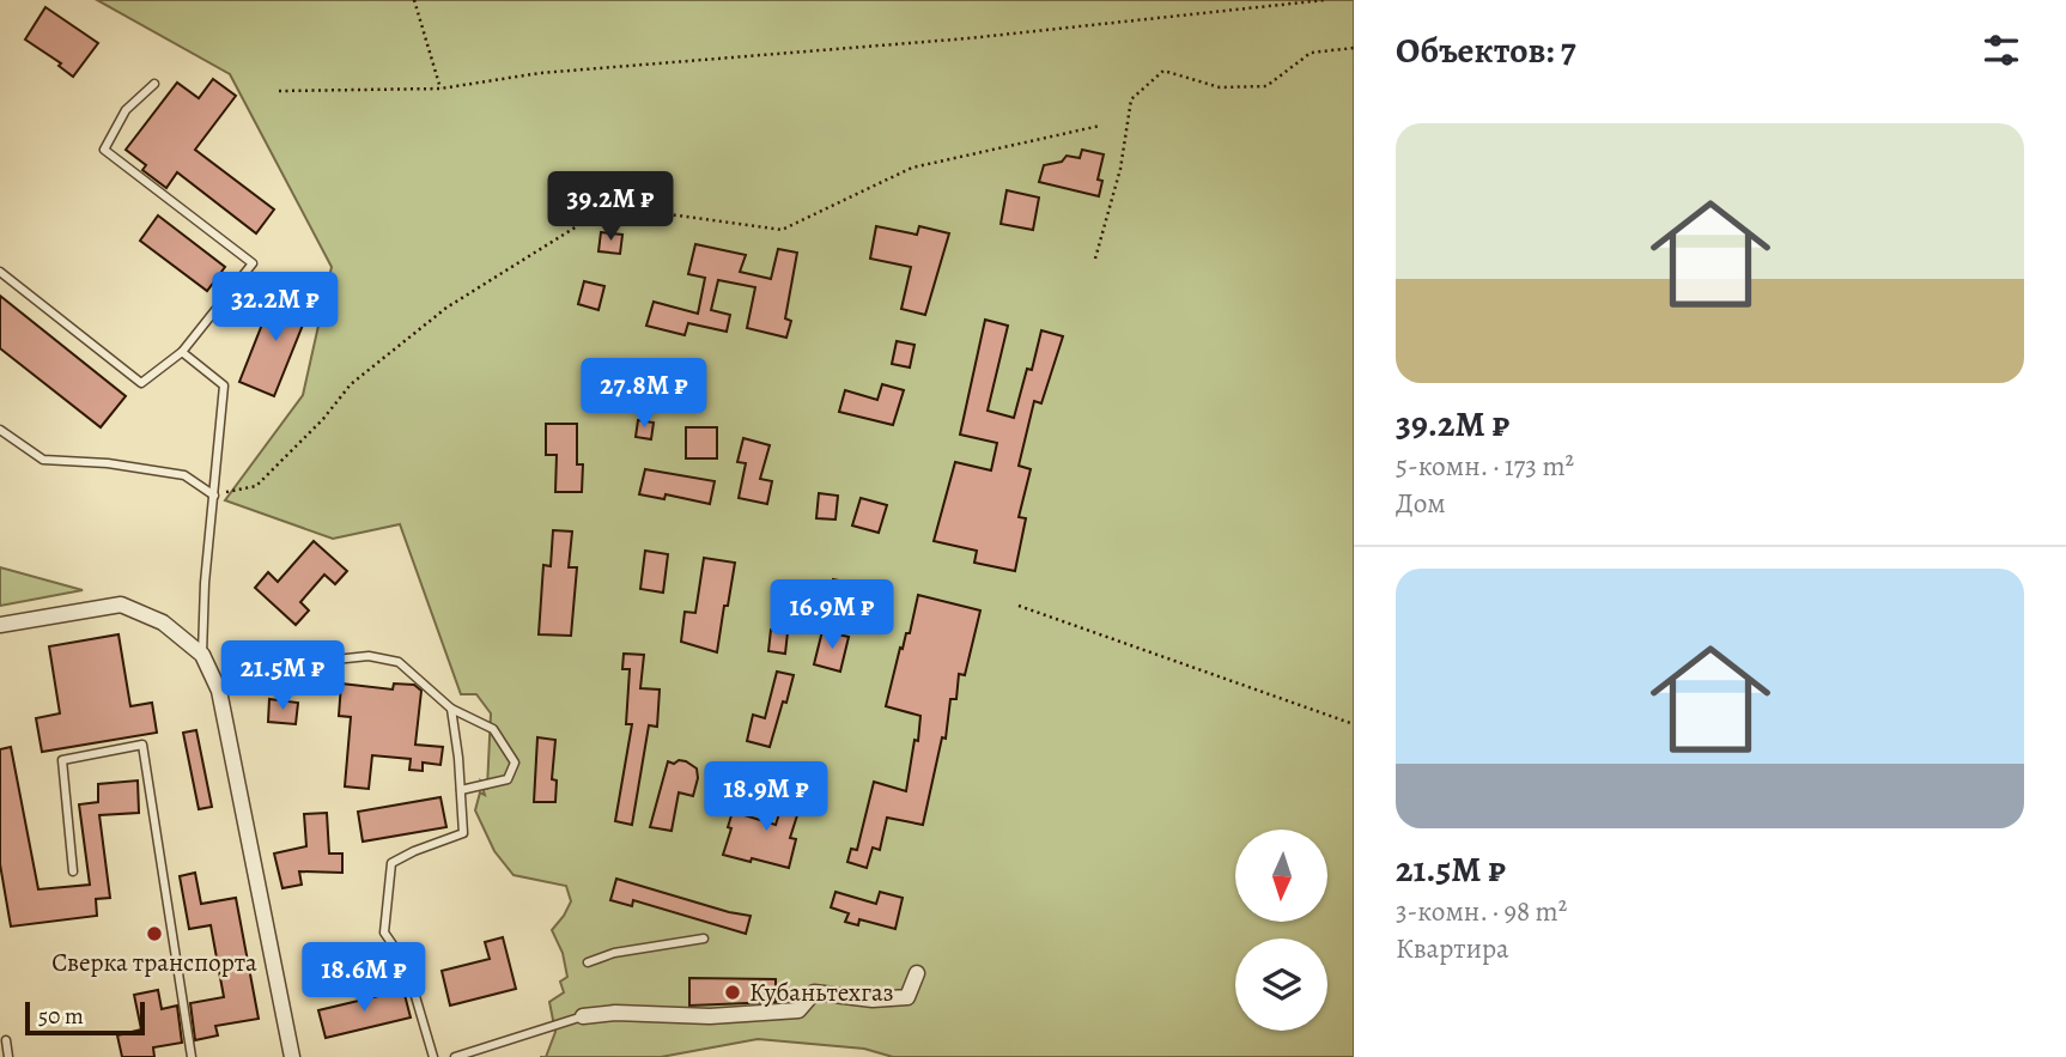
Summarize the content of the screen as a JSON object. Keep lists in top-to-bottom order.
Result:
{
  "places": ["Сверка транспорта", "Кубаньтехгаз"],
  "scale_bar": "50 m",
  "north": "bottom",
  "page": {
    "heading": "Объектов: 7",
    "list": [
      {
        "name": "39.2M ₽",
        "note": "5-комн. · 173 m² · Дом"
      },
      {
        "name": "21.5M ₽",
        "note": "3-комн. · 98 m² · Квартира"
      }
    ],
    "price": [
      "39.2M ₽",
      "32.2M ₽",
      "27.8M ₽",
      "16.9M ₽",
      "21.5M ₽",
      "18.9M ₽",
      "18.6M ₽"
    ],
    "scale": "50 m"
  }
}
